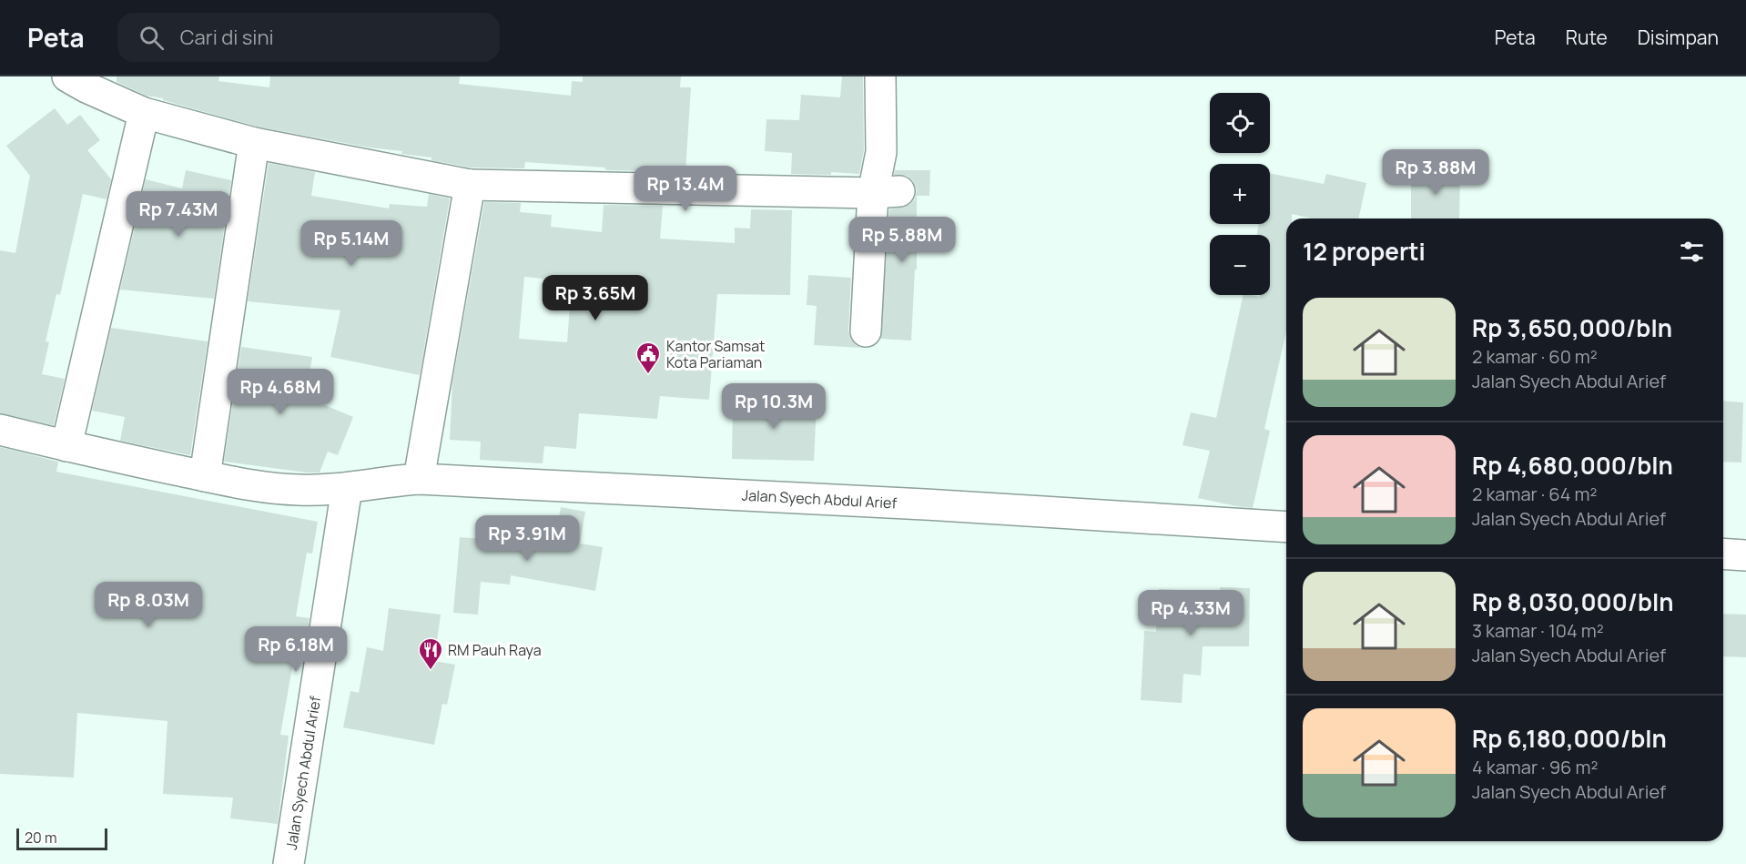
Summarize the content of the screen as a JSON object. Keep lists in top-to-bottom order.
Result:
{
  "streets": {
    "street": ["Jalan Syech Abdul Arief"]
  },
  "places": {
    "public building": ["Kantor Samsat Kota Pariaman"],
    "restaurant": ["RM Pauh Raya"]
  },
  "scale_bar": "20 m",
  "page": {
    "header": "Peta",
    "search": "Cari di sini",
    "nav": ["Peta", "Rute", "Disimpan"],
    "map_buttons": ["+", "−"],
    "price": [
      "Rp 3.88M",
      "Rp 13.4M",
      "Rp 7.43M",
      "Rp 5.88M",
      "Rp 5.14M",
      "Rp 3.65M",
      "Rp 4.68M",
      "Rp 10.3M",
      "Rp 3.91M",
      "Rp 8.03M",
      "Rp 4.33M",
      "Rp 6.18M"
    ],
    "heading": "12 properti",
    "list": [
      {
        "name": "Rp 3,650,000/bln",
        "note": "2 kamar · 60 m² · Jalan Syech Abdul Arief"
      },
      {
        "name": "Rp 4,680,000/bln",
        "note": "2 kamar · 64 m² · Jalan Syech Abdul Arief"
      },
      {
        "name": "Rp 8,030,000/bln",
        "note": "3 kamar · 104 m² · Jalan Syech Abdul Arief"
      },
      {
        "name": "Rp 6,180,000/bln",
        "note": "4 kamar · 96 m² · Jalan Syech Abdul Arief"
      }
    ],
    "scale": "20 m"
  }
}
